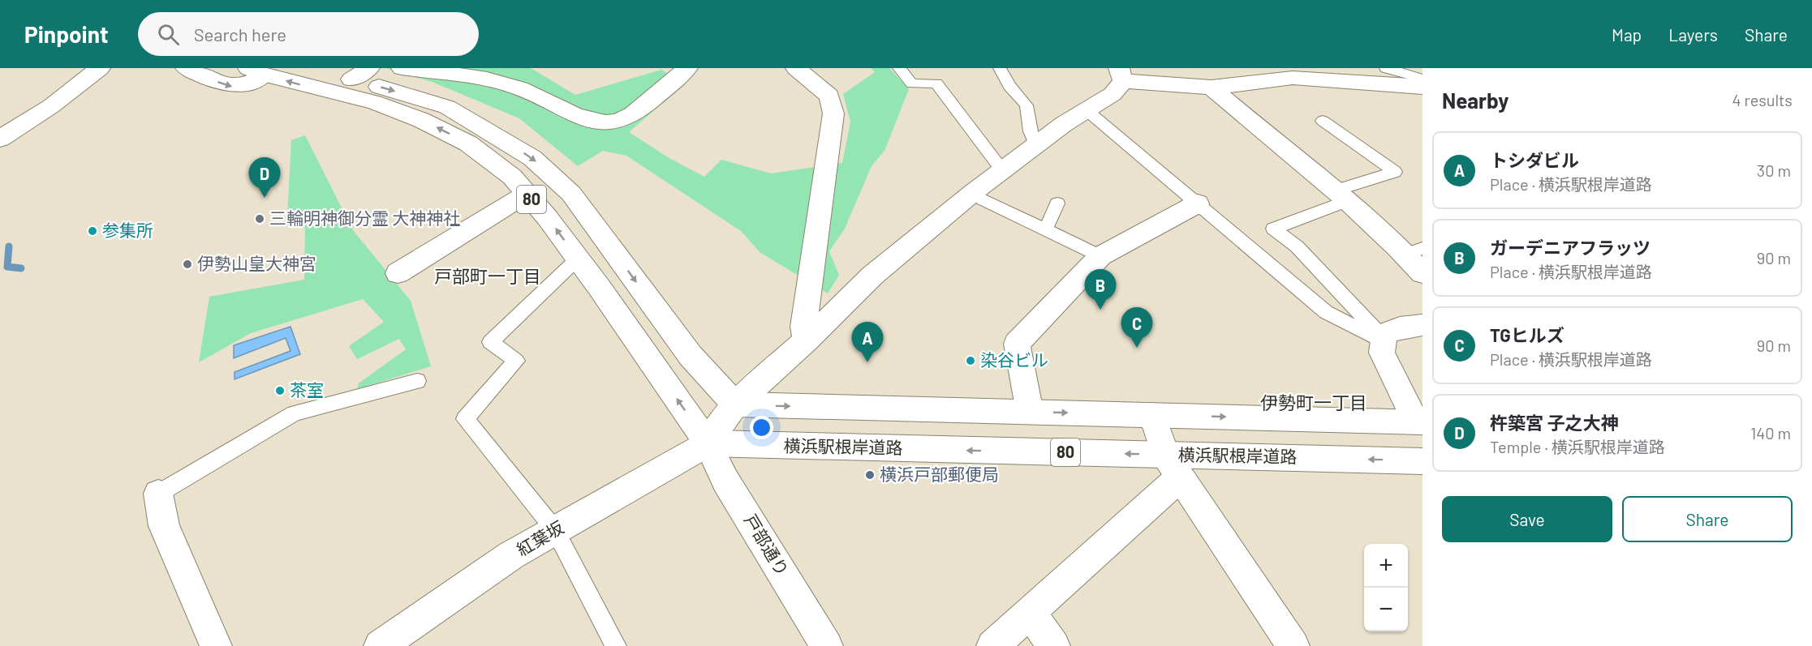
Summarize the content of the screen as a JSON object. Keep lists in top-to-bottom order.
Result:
{
  "streets": {
    "street": [
      "80",
      "横浜駅根岸道路",
      "紅葉坂",
      "戸部通り"
    ]
  },
  "crossings": [
    ["80", "横浜駅根岸道路"],
    ["80", "紅葉坂"],
    ["80", "戸部通り"],
    ["横浜駅根岸道路", "紅葉坂"],
    ["横浜駅根岸道路", "戸部通り"],
    ["紅葉坂", "戸部通り"]
  ],
  "districts": ["戸部町一丁目", "伊勢町一丁目"],
  "places": [
    "三輪明神御分霊 大神神社",
    "参集所",
    "伊勢山皇大神宮",
    "染谷ビル",
    "茶室",
    "横浜戸部郵便局"
  ],
  "page": {
    "header": "Pinpoint",
    "search": "Search here",
    "nav": ["Map", "Layers", "Share"],
    "heading": ["Nearby", "4 results"],
    "list": [
      {
        "mark": "A",
        "name": "トシダビル",
        "note": "Place · 横浜駅根岸道路",
        "value": "30 m"
      },
      {
        "mark": "B",
        "name": "ガーデニアフラッツ",
        "note": "Place · 横浜駅根岸道路",
        "value": "90 m"
      },
      {
        "mark": "C",
        "name": "TGヒルズ",
        "note": "Place · 横浜駅根岸道路",
        "value": "90 m"
      },
      {
        "mark": "D",
        "name": "杵築宮 子之大神",
        "note": "Temple · 横浜駅根岸道路",
        "value": "140 m"
      }
    ],
    "pins": [
      "D",
      "B",
      "C",
      "A"
    ],
    "buttons": ["Save", "Share"],
    "map_buttons": ["+", "−"]
  }
}
